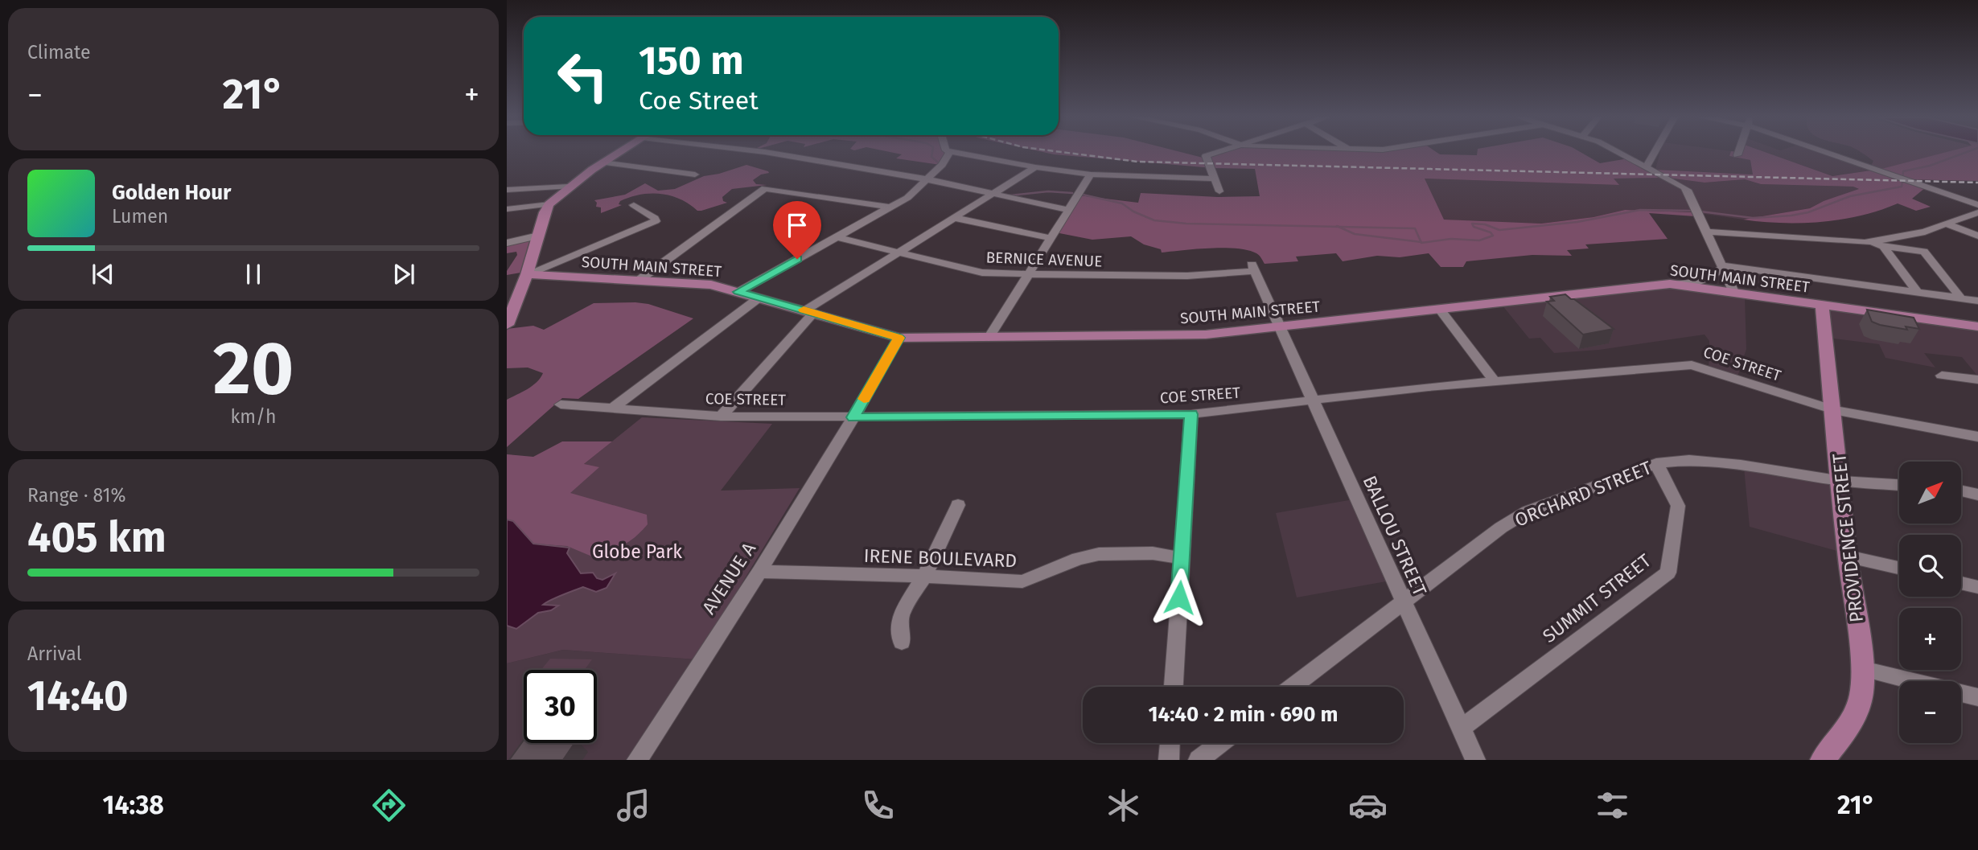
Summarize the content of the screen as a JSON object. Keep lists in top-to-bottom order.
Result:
{
  "streets": {
    "main road": ["SOUTH MAIN STREET", "PROVIDENCE STREET"],
    "street": [
      "BERNICE AVENUE",
      "COE STREET",
      "ORCHARD STREET",
      "BALLOU STREET",
      "IRENE BOULEVARD",
      "AVENUE A",
      "SUMMIT STREET"
    ]
  },
  "crossings": [
    ["BERNICE AVENUE", "BALLOU STREET"],
    ["SOUTH MAIN STREET", "BALLOU STREET"],
    ["SOUTH MAIN STREET", "PROVIDENCE STREET"],
    ["SOUTH MAIN STREET", "AVENUE A"],
    ["COE STREET", "BALLOU STREET"],
    ["COE STREET", "PROVIDENCE STREET"],
    ["COE STREET", "AVENUE A"],
    ["ORCHARD STREET", "BALLOU STREET"],
    ["ORCHARD STREET", "PROVIDENCE STREET"],
    ["ORCHARD STREET", "SUMMIT STREET"],
    ["BALLOU STREET", "SUMMIT STREET"],
    ["IRENE BOULEVARD", "AVENUE A"]
  ],
  "parks": ["Globe Park"],
  "north": "top right",
  "page": {
    "tile": [
      "Climate",
      ["20", "km/h"],
      ["Range · 81%", "405 km"],
      ["Arrival", "14:40"]
    ],
    "turn": ["150 m", "Coe Street"],
    "heat": ["−", "21°", "+"],
    "song": ["Golden Hour", "Lumen"],
    "map_buttons": ["+", "−"],
    "limit": "30",
    "trip": "14:40 · 2 min · 690 m",
    "tabs": ["14:38", "21°"]
  }
}
